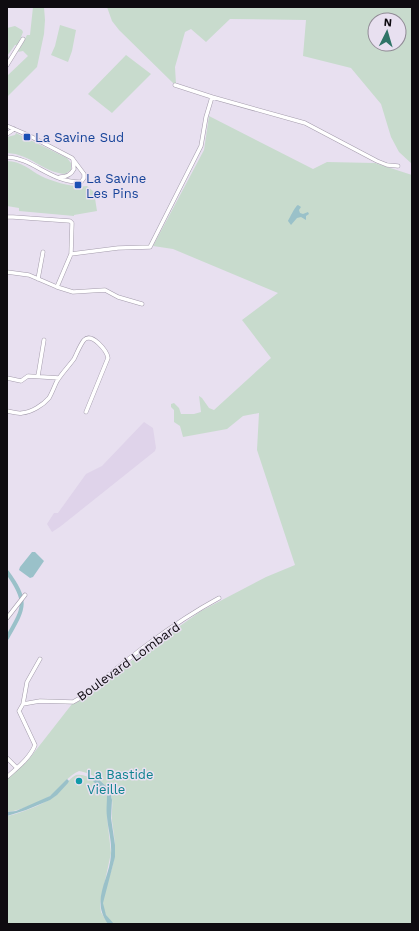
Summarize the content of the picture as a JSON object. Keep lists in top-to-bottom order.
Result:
{
  "streets": {
    "street": ["Boulevard Lombard"]
  },
  "places": {
    "transit": ["La Savine Sud", "La Savine Les Pins"],
    "other": ["La Bastide Vieille"]
  },
  "north": "top"
}
